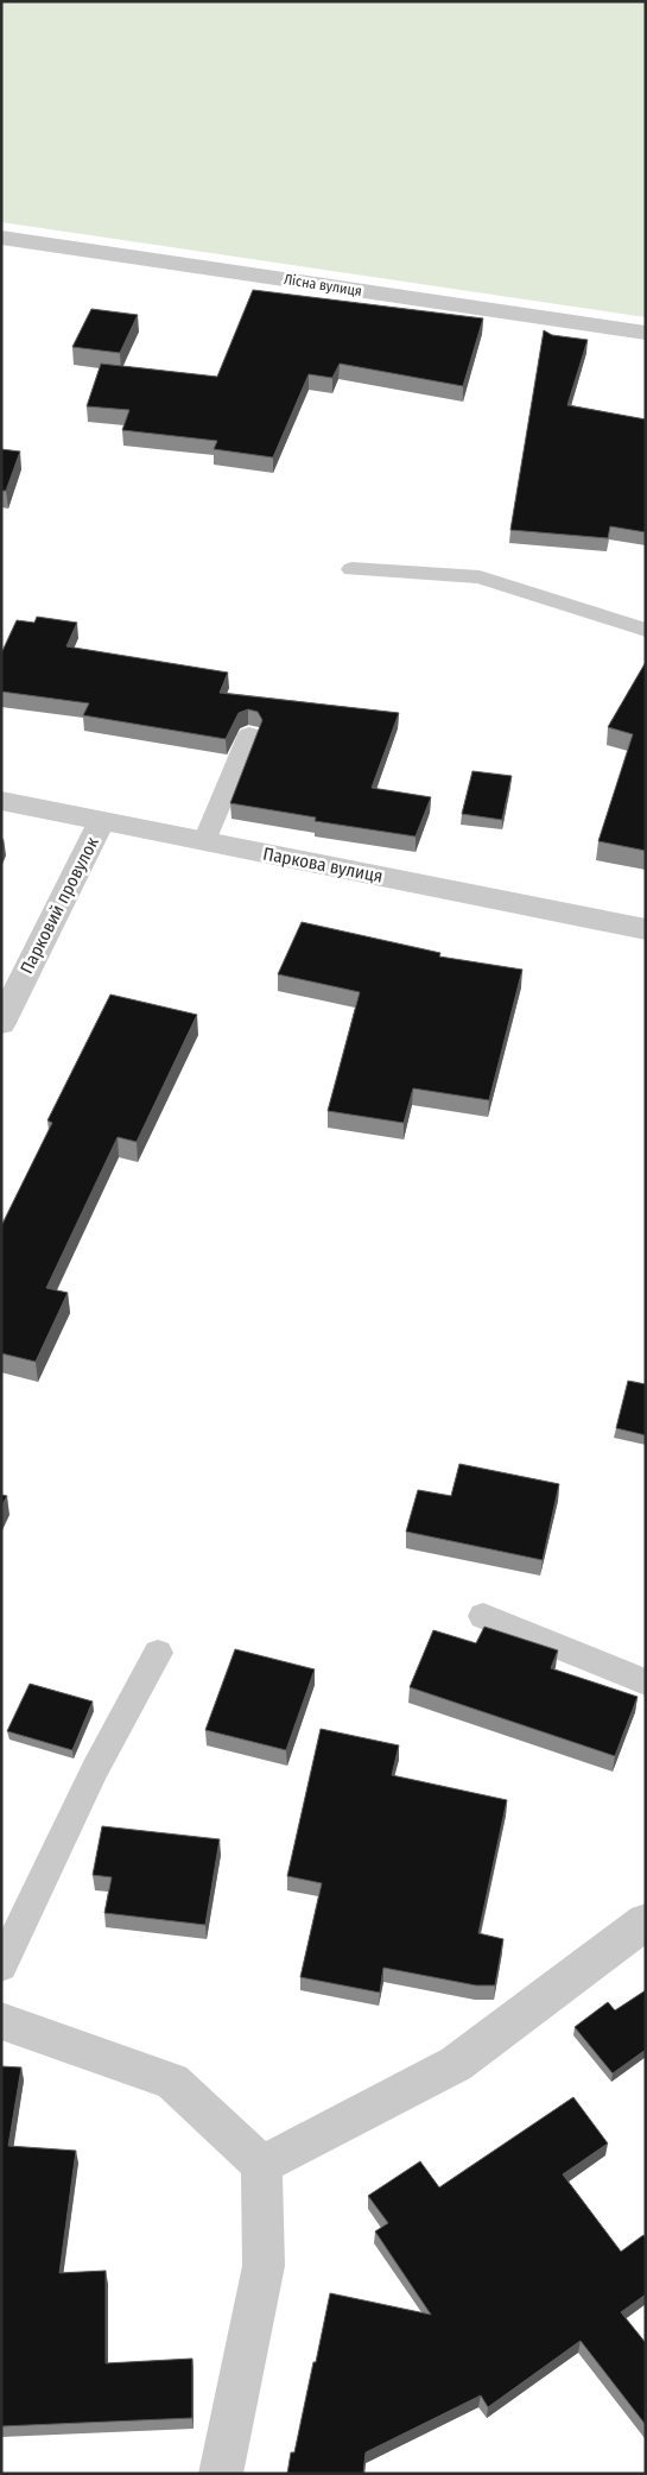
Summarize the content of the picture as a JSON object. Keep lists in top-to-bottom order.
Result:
{
  "streets": {
    "street": ["Лісна вулиця", "Паркова вулиця", "Парковий провулок"]
  },
  "crossings": [
    ["Паркова вулиця", "Парковий провулок"]
  ]
}
